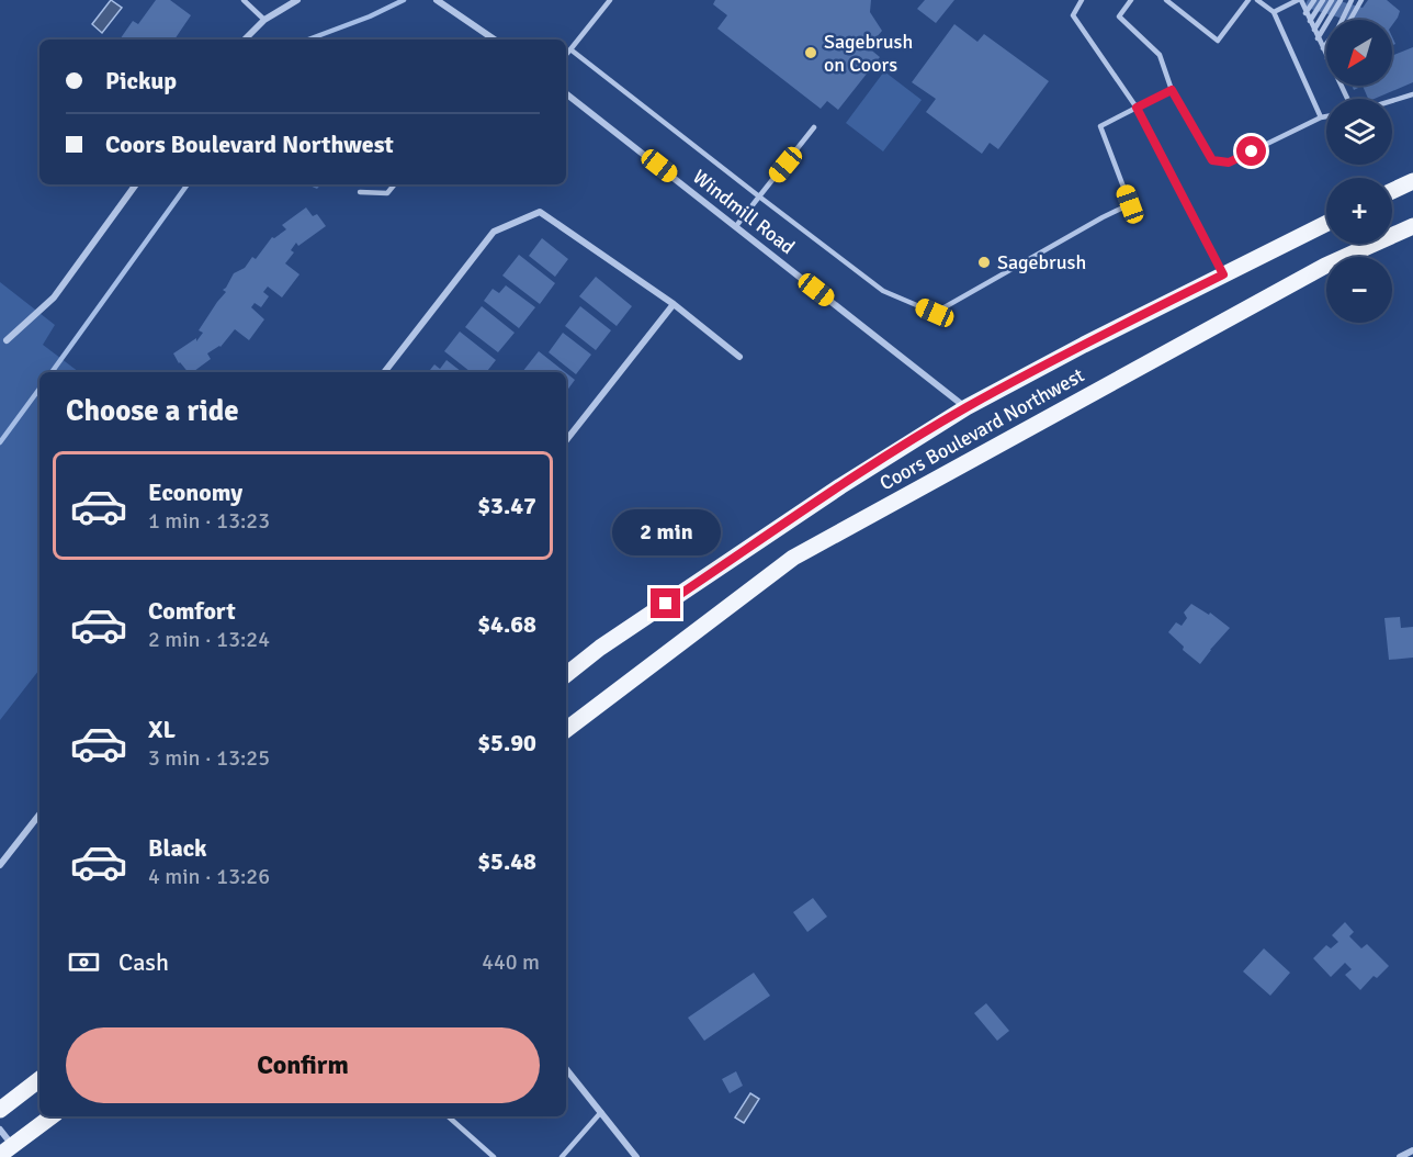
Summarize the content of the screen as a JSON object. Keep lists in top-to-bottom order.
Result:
{
  "streets": {
    "main road": ["Coors Boulevard Northwest"],
    "street": ["Windmill Road"]
  },
  "crossings": [
    ["Windmill Road", "Coors Boulevard Northwest"]
  ],
  "places": ["Sagebrush on Coors", "Sagebrush"],
  "north": "bottom left",
  "page": {
    "map_buttons": ["+", "−"],
    "banner": ["Pickup", "Coors Boulevard Northwest"],
    "heading": "Choose a ride",
    "list": [
      {
        "name": "Economy",
        "note": "1 min · 13:23",
        "value": "$3.47"
      },
      {
        "name": "Comfort",
        "note": "2 min · 13:24",
        "value": "$4.68"
      },
      {
        "name": "XL",
        "note": "3 min · 13:25",
        "value": "$5.90"
      },
      {
        "name": "Black",
        "note": "4 min · 13:26",
        "value": "$5.48"
      }
    ],
    "bubble": "2 min",
    "pay": ["Cash", "440 m"],
    "buttons": "Confirm"
  }
}
